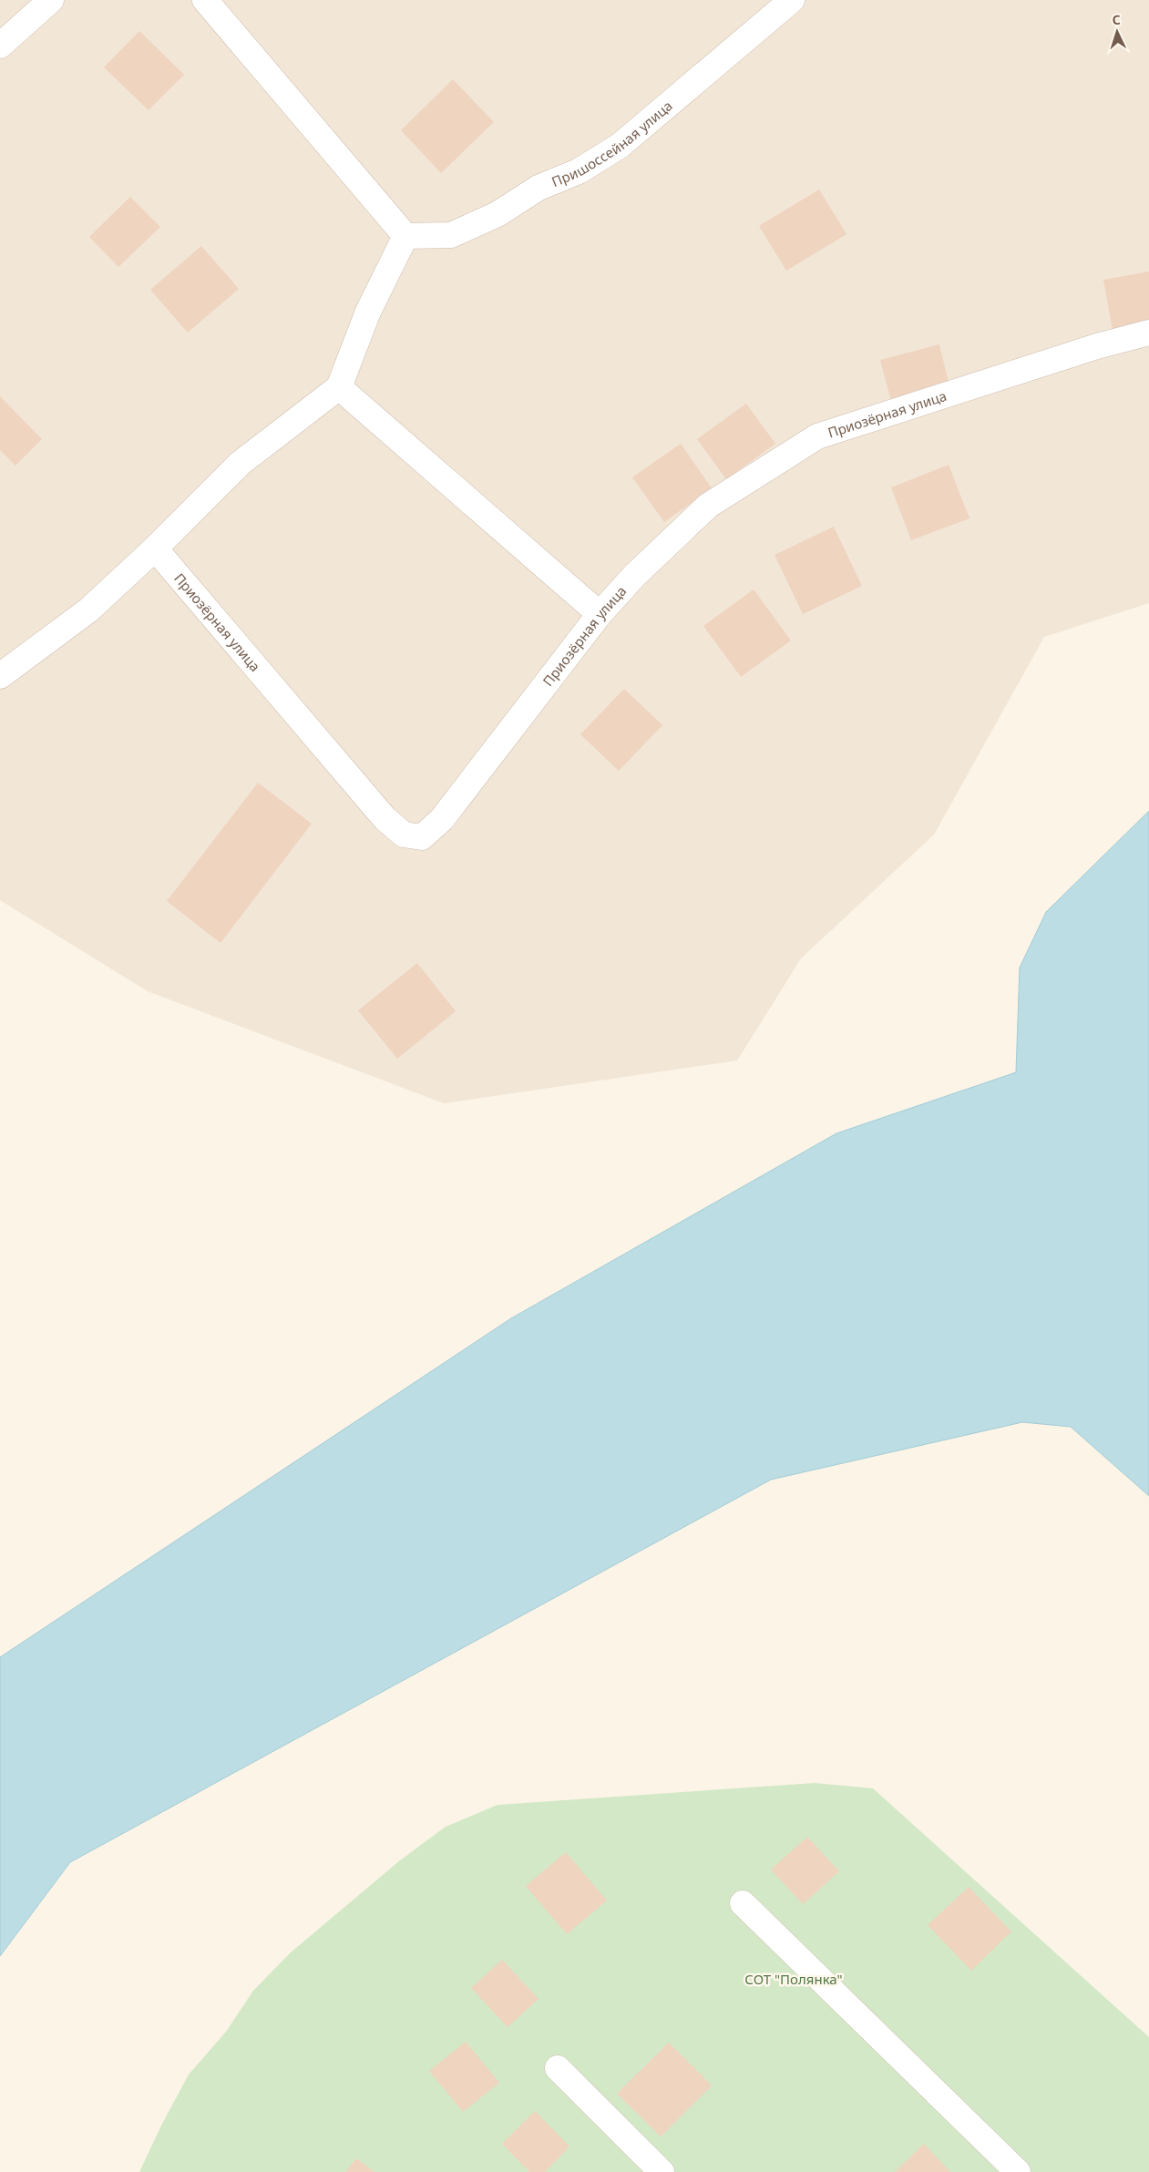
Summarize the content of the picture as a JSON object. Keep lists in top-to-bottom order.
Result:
{
  "streets": {
    "street": ["Пришоссейная улица", "Приозёрная улица"]
  },
  "parks": ["СОТ \"Полянка\""],
  "north": "top"
}
